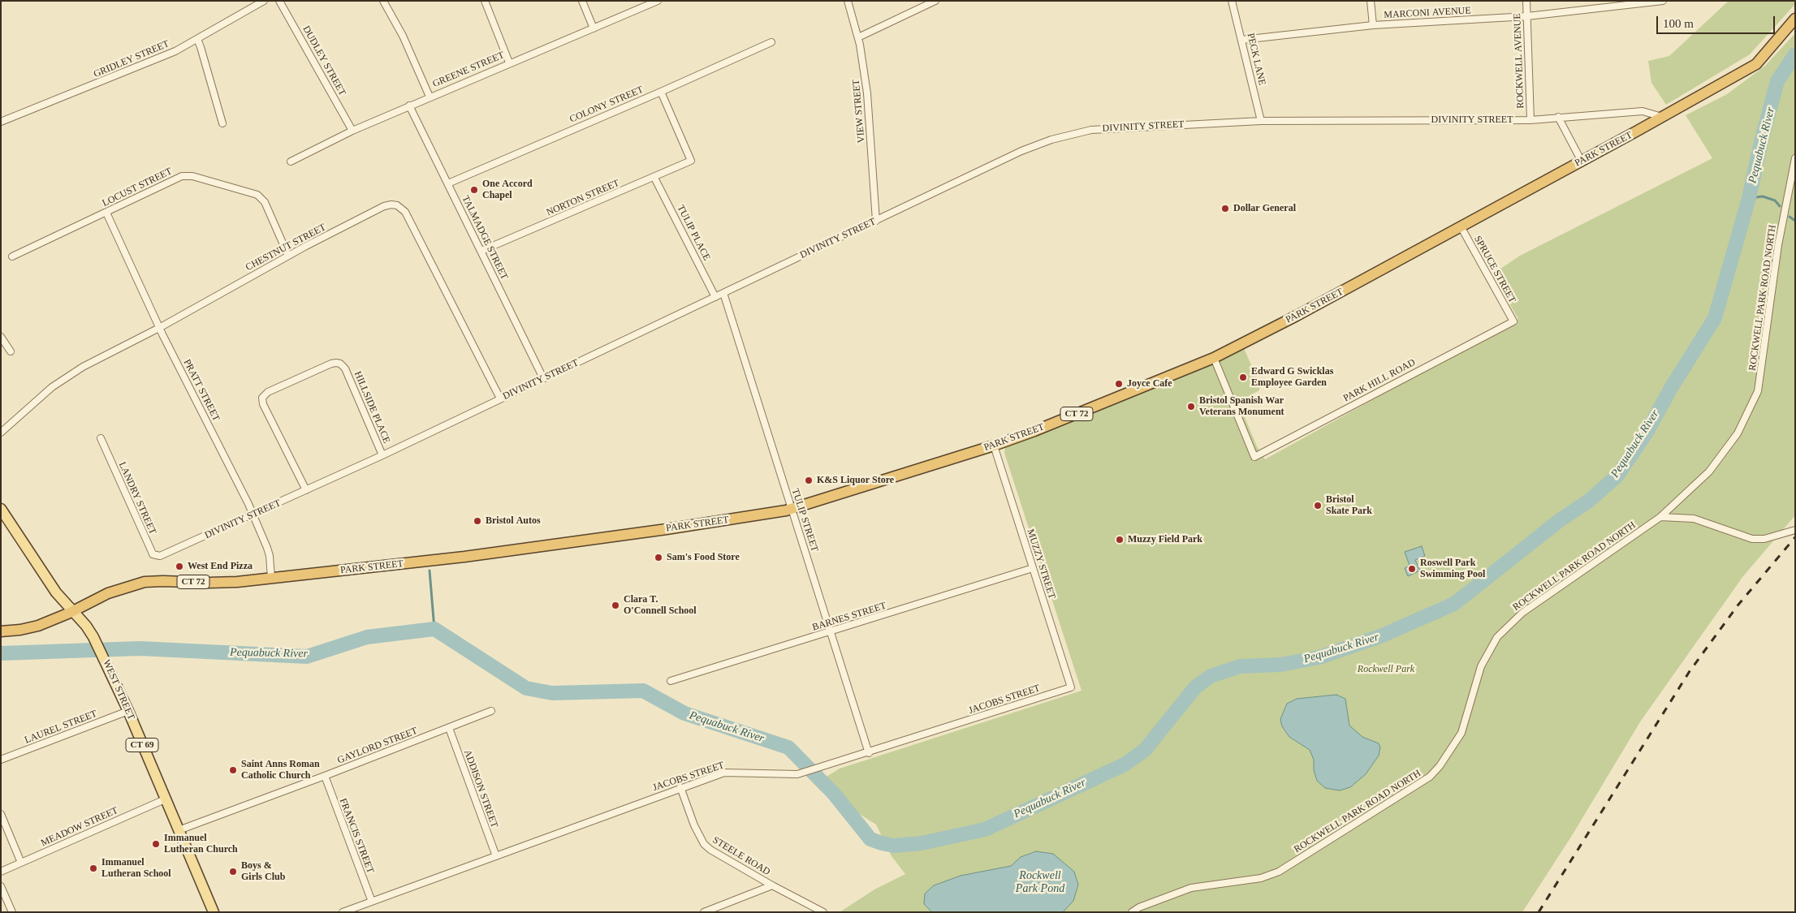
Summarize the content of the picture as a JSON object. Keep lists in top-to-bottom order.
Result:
{
  "streets": {
    "highway": ["PARK STREET", "CT 72"],
    "main road": ["WEST STREET", "CT 69"],
    "street": [
      "MARCONI AVENUE",
      "GRIDLEY STREET",
      "PECK LANE",
      "DUDLEY STREET",
      "ROCKWELL AVENUE",
      "GREENE STREET",
      "COLONY STREET",
      "VIEW STREET",
      "DIVINITY STREET",
      "LOCUST STREET",
      "NORTON STREET",
      "TULIP PLACE",
      "TALMADGE STREET",
      "CHESTNUT STREET",
      "SPRUCE STREET",
      "ROCKWELL PARK ROAD NORTH",
      "PARK HILL ROAD",
      "PRATT STREET",
      "HILLSIDE PLACE",
      "LANDRY STREET",
      "TULIP STREET",
      "MUZZY STREET",
      "BARNES STREET",
      "JACOBS STREET",
      "LAUREL STREET",
      "GAYLORD STREET",
      "ADDISON STREET",
      "MEADOW STREET",
      "FRANCIS STREET",
      "STEELE ROAD"
    ]
  },
  "crossings": [
    ["MARCONI AVENUE", "PECK LANE"],
    ["MARCONI AVENUE", "ROCKWELL AVENUE"],
    ["PECK LANE", "DIVINITY STREET"],
    ["DUDLEY STREET", "GREENE STREET"],
    ["ROCKWELL AVENUE", "DIVINITY STREET"],
    ["GREENE STREET", "TALMADGE STREET"],
    ["COLONY STREET", "NORTON STREET"],
    ["COLONY STREET", "TALMADGE STREET"],
    ["VIEW STREET", "DIVINITY STREET"],
    ["DIVINITY STREET", "PARK STREET"],
    ["DIVINITY STREET", "TULIP PLACE"],
    ["DIVINITY STREET", "TALMADGE STREET"],
    ["DIVINITY STREET", "CHESTNUT STREET"],
    ["DIVINITY STREET", "PRATT STREET"],
    ["DIVINITY STREET", "HILLSIDE PLACE"],
    ["DIVINITY STREET", "LANDRY STREET"],
    ["DIVINITY STREET", "TULIP STREET"],
    ["PARK STREET", "SPRUCE STREET"],
    ["PARK STREET", "PARK HILL ROAD"],
    ["PARK STREET", "PRATT STREET"],
    ["PARK STREET", "CT 72"],
    ["PARK STREET", "TULIP STREET"],
    ["PARK STREET", "MUZZY STREET"],
    ["PARK STREET", "WEST STREET"],
    ["LOCUST STREET", "CHESTNUT STREET"],
    ["LOCUST STREET", "PRATT STREET"],
    ["NORTON STREET", "TULIP PLACE"],
    ["NORTON STREET", "TALMADGE STREET"],
    ["CHESTNUT STREET", "PRATT STREET"],
    ["SPRUCE STREET", "PARK HILL ROAD"],
    ["CT 72", "WEST STREET"],
    ["TULIP STREET", "BARNES STREET"],
    ["TULIP STREET", "JACOBS STREET"],
    ["MUZZY STREET", "BARNES STREET"],
    ["MUZZY STREET", "JACOBS STREET"],
    ["WEST STREET", "LAUREL STREET"],
    ["WEST STREET", "GAYLORD STREET"],
    ["WEST STREET", "MEADOW STREET"],
    ["JACOBS STREET", "ADDISON STREET"],
    ["JACOBS STREET", "FRANCIS STREET"],
    ["JACOBS STREET", "STEELE ROAD"],
    ["GAYLORD STREET", "ADDISON STREET"],
    ["GAYLORD STREET", "FRANCIS STREET"]
  ],
  "water": ["Pequabuck River", "Rockwell Park Pond"],
  "parks": ["Rockwell Park"],
  "places": [
    "One Accord Chapel",
    "Dollar General",
    "Edward G Swicklas Employee Garden",
    "Joyce Cafe",
    "Bristol Spanish War Veterans Monument",
    "K&S Liquor Store",
    "Bristol Skate Park",
    "Bristol Autos",
    "Muzzy Field Park",
    "Sam's Food Store",
    "West End Pizza",
    "Roswell Park Swimming Pool",
    "Clara T. O'Connell School",
    "Saint Anns Roman Catholic Church",
    "Immanuel Lutheran Church",
    "Immanuel Lutheran School",
    "Boys & Girls Club"
  ],
  "scale_bar": "100 m"
}
